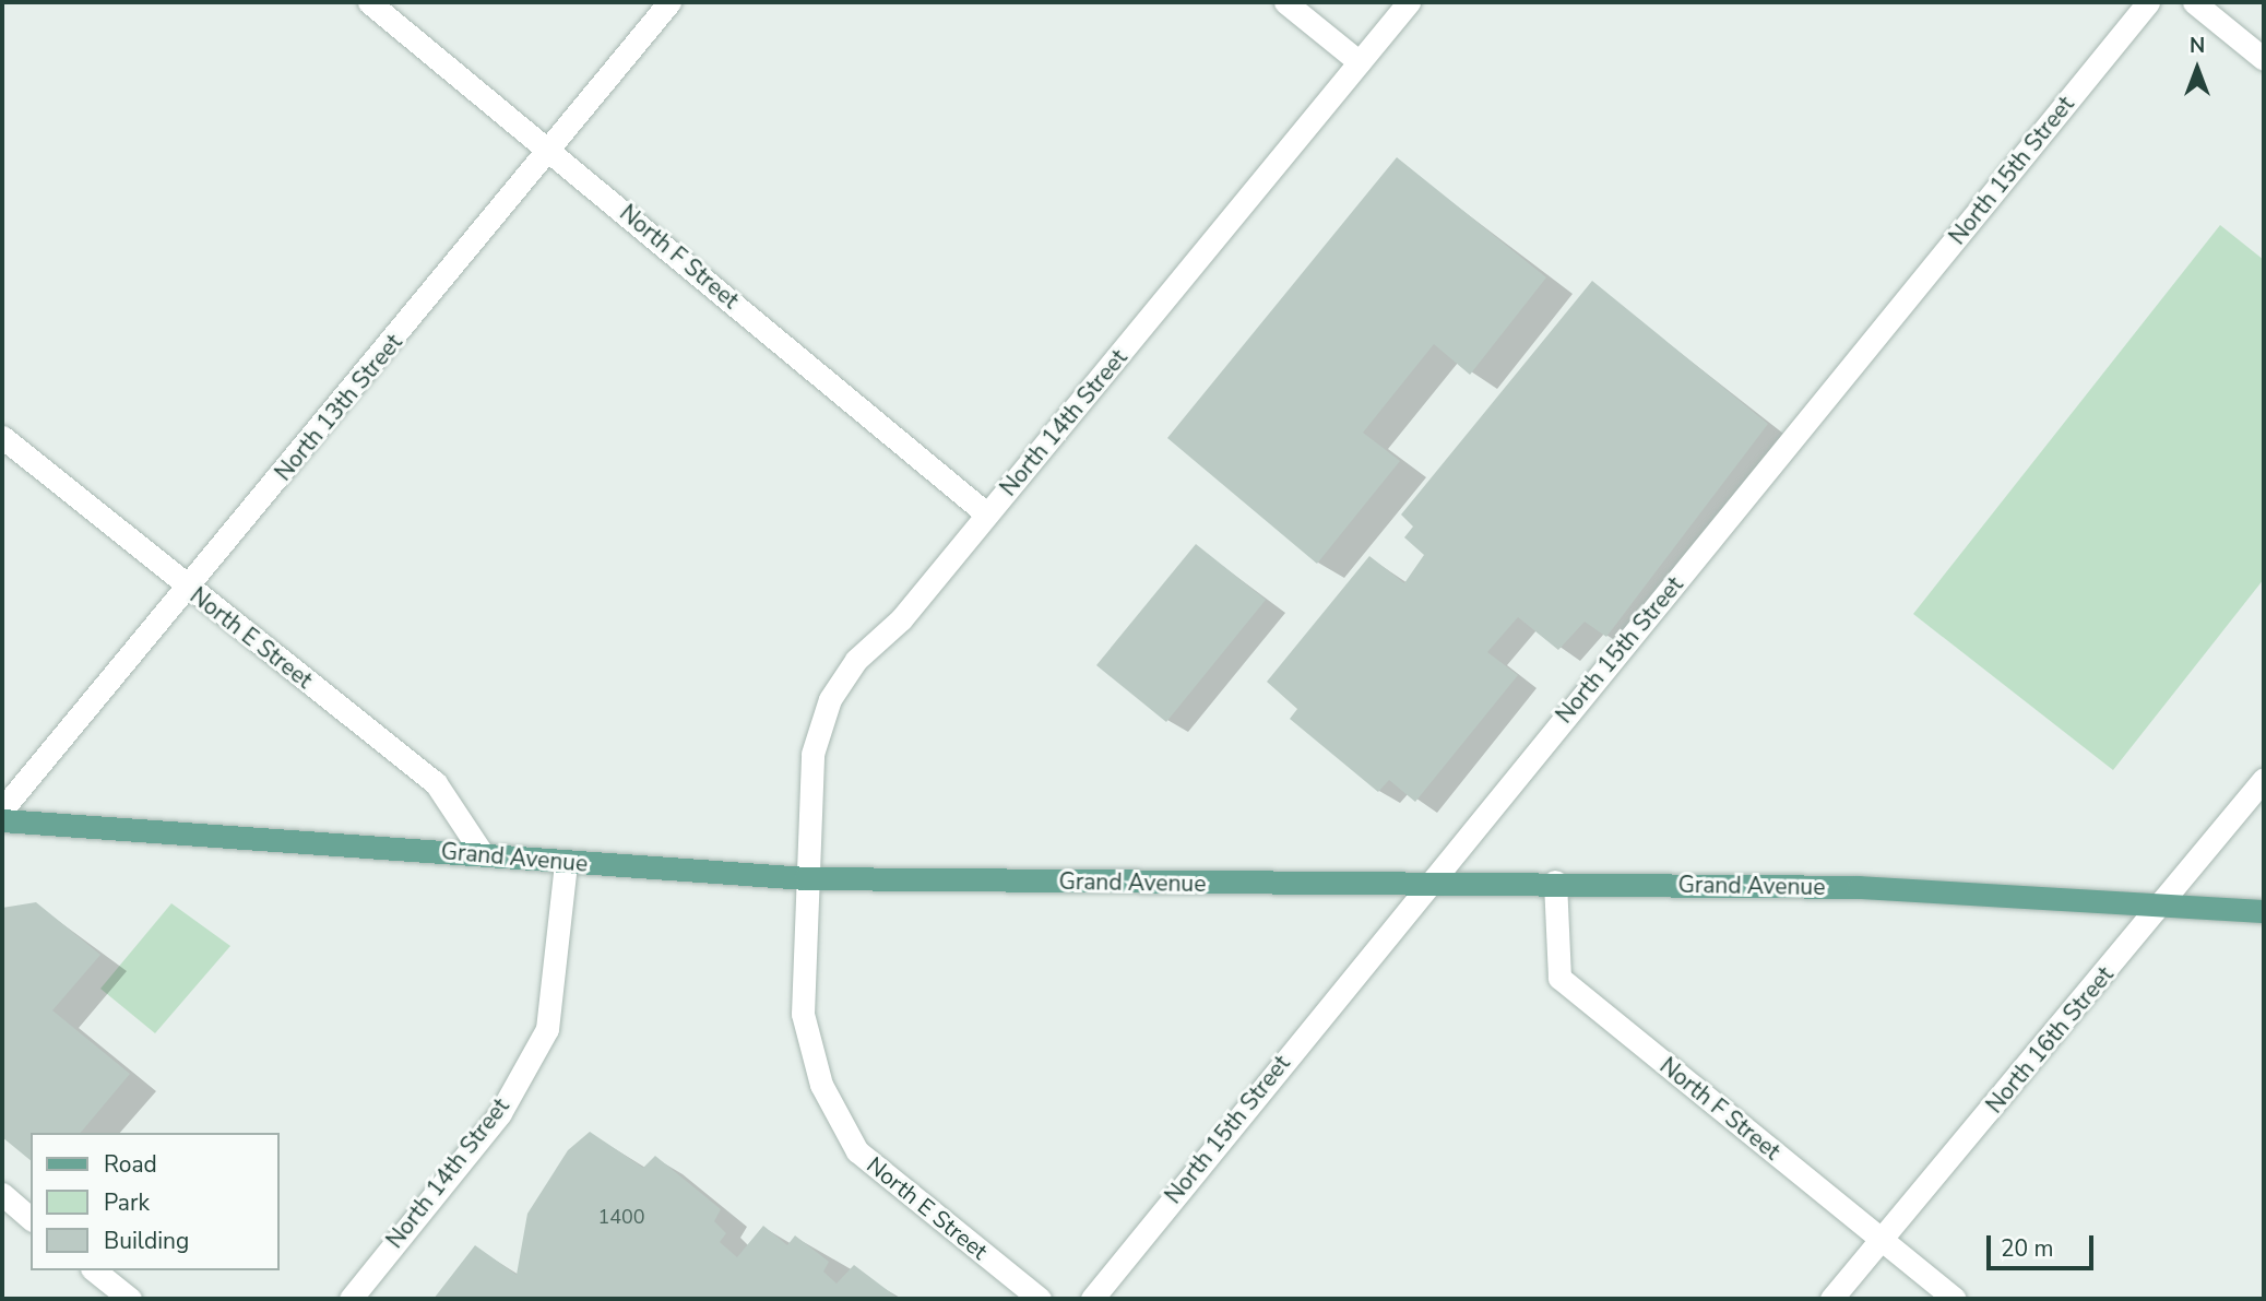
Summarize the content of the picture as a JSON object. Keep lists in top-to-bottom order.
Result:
{
  "streets": {
    "main road": ["Grand Avenue"],
    "street": [
      "North 15th Street",
      "North F Street",
      "North 13th Street",
      "North 14th Street",
      "North E Street",
      "North 16th Street"
    ]
  },
  "crossings": [
    ["North 15th Street", "Grand Avenue"],
    ["North F Street", "North 13th Street"],
    ["North F Street", "North 14th Street"],
    ["North F Street", "Grand Avenue"],
    ["North F Street", "North 16th Street"],
    ["North 13th Street", "North E Street"],
    ["North 14th Street", "North E Street"],
    ["North 14th Street", "Grand Avenue"],
    ["North E Street", "Grand Avenue"],
    ["Grand Avenue", "North 16th Street"]
  ],
  "house_numbers": ["1400"],
  "legend": ["Road", "Park", "Building"],
  "scale_bar": "20 m",
  "north": "top"
}
